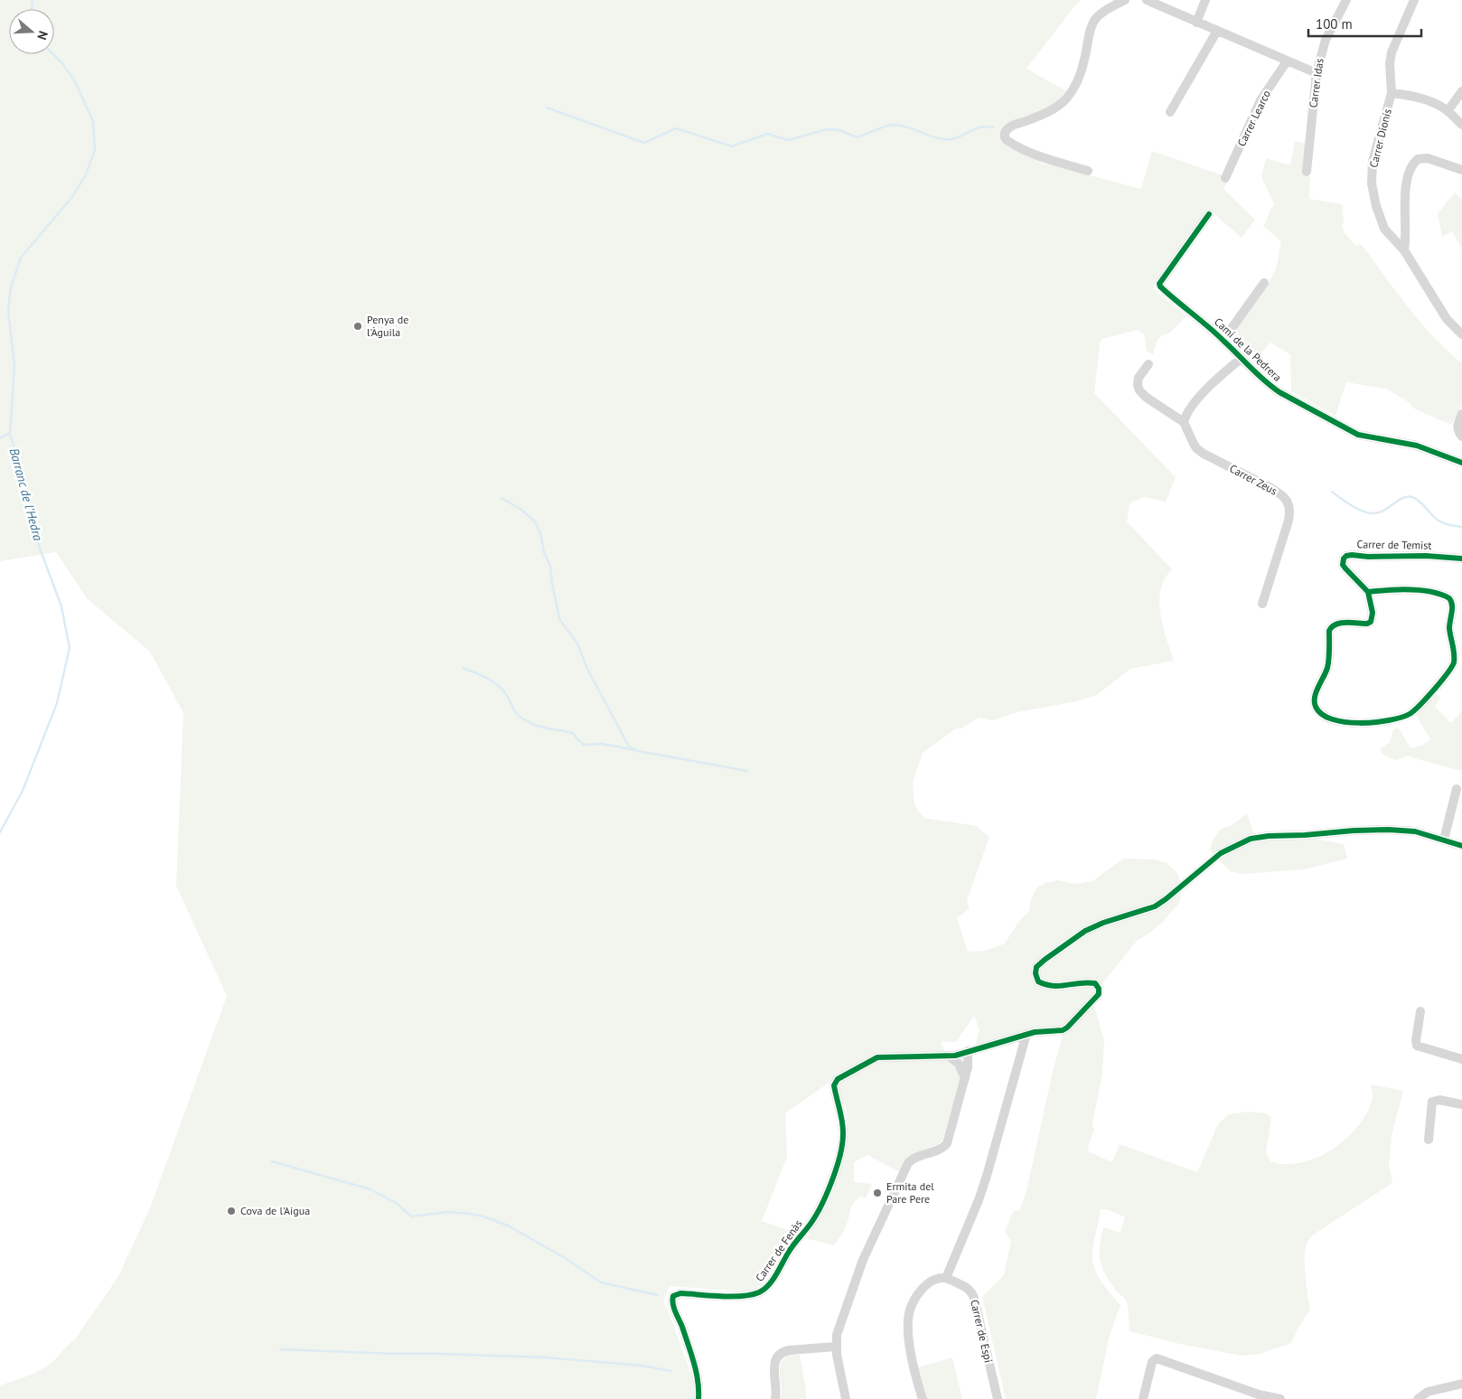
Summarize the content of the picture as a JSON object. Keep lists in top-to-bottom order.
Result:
{
  "streets": {
    "street": [
      "Carrer Idas",
      "Carrer Learco",
      "Carrer Dionís",
      "Camí de la Pedrera",
      "Carrer Zeus",
      "Carrer de Temist",
      "Carrer de Fenàs",
      "Carrer de Espi"
    ]
  },
  "water": ["Barranc de l'Hedra"],
  "places": ["Penya de l'Àguila", "Ermita del Pare Pere", "Cova de l'Aigua"],
  "scale_bar": "100 m",
  "north": "right"
}
